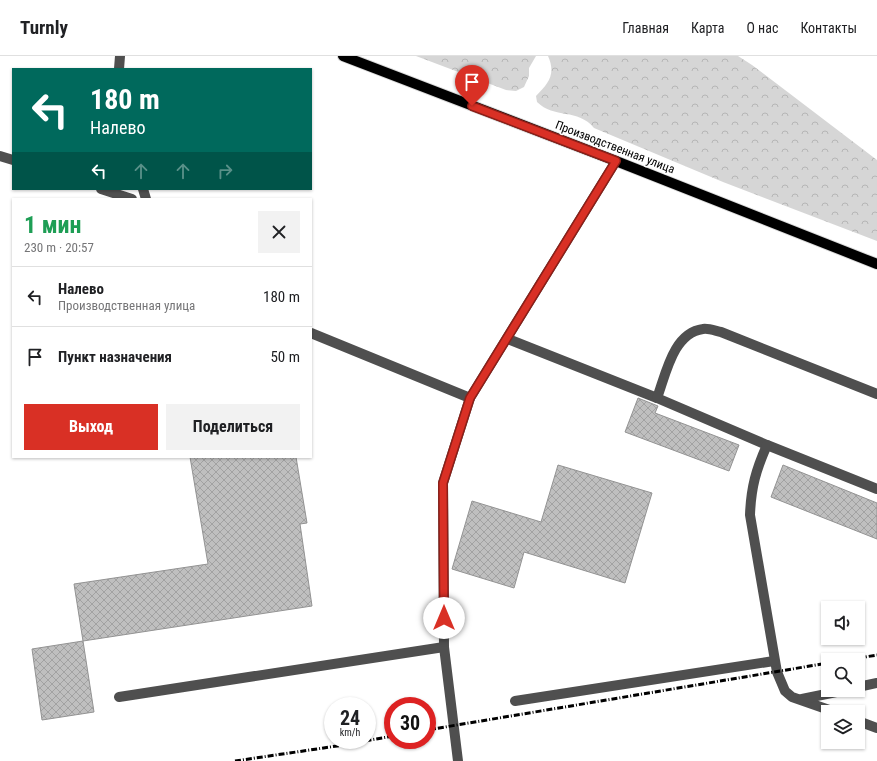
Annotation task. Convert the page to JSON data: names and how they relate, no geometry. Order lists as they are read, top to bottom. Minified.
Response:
{"streets":{"main road":["Производственная улица"]},"page":{"header":"Turnly","nav":["Главная","Карта","О нас","Контакты"],"turn":["180 m","Налево"],"heading":["1 мин","230 m · 20:57"],"list":[{"name":"Налево","note":"Производственная улица","value":"180 m"},{"name":"Пункт назначения","value":"50 m"}],"buttons":["Выход","Поделиться"],"speed":"24 km/h","limit":"30"}}
